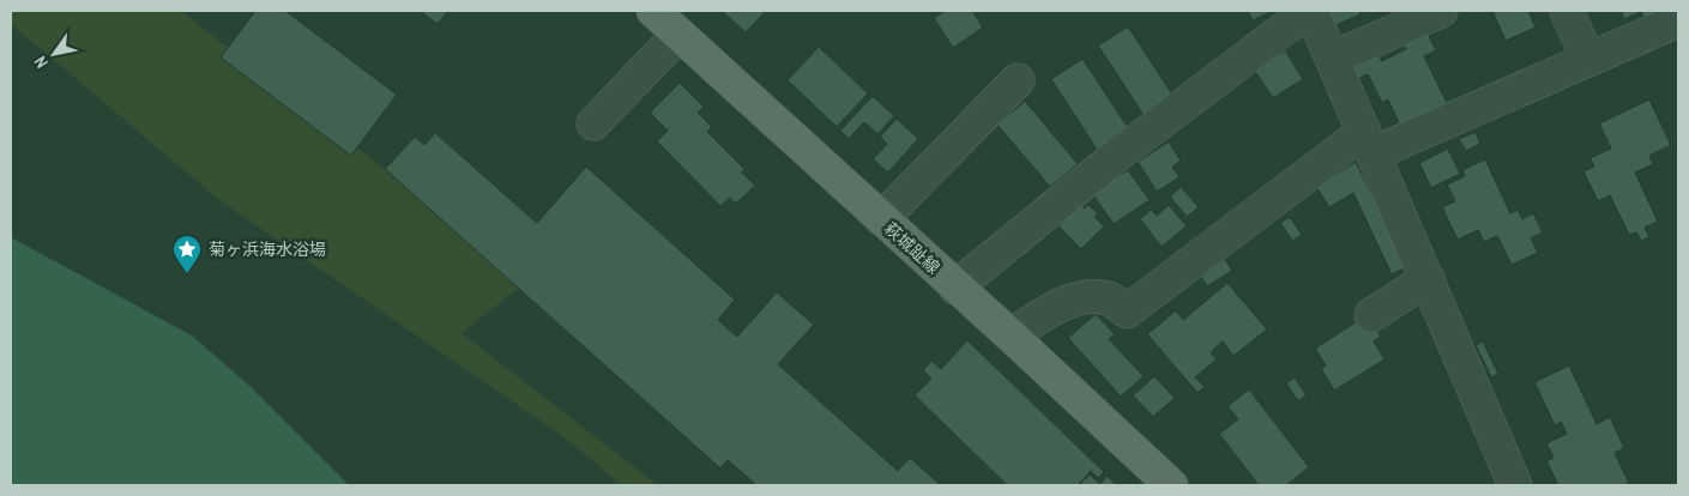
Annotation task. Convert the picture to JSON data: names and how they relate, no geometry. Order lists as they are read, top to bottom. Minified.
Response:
{"streets":{"main road":["萩城趾線"]},"places":{"place":["菊ヶ浜海水浴場"]},"north":"bottom left"}
